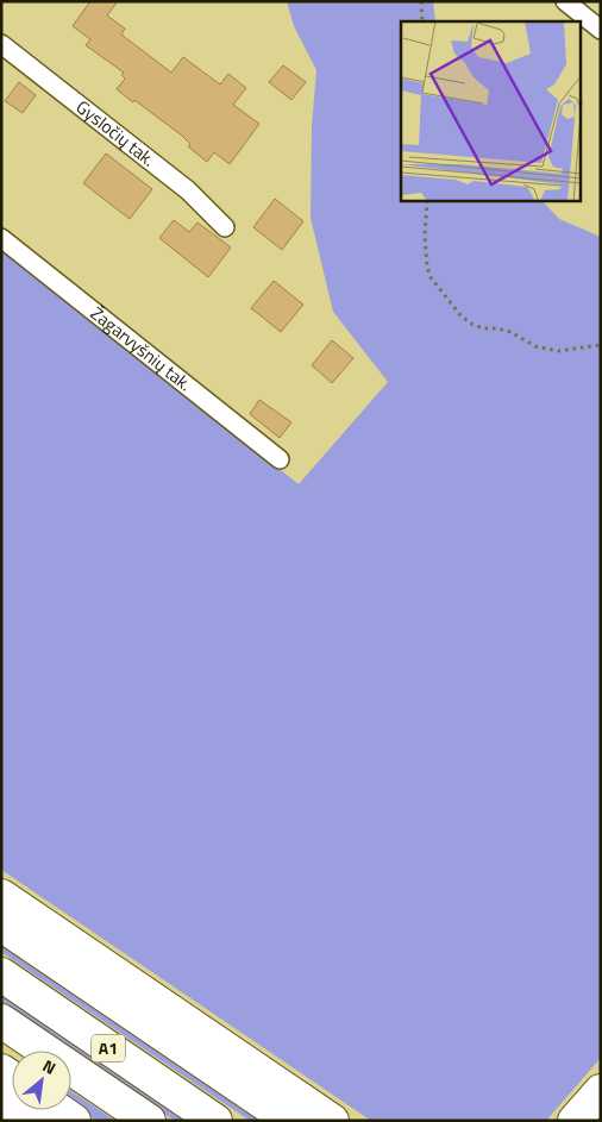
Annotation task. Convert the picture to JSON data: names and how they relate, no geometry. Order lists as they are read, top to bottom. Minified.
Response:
{"streets":{"highway":["A1"],"street":["Gysločių tak.","Žagarvyšnių tak."]},"north":"top right"}
